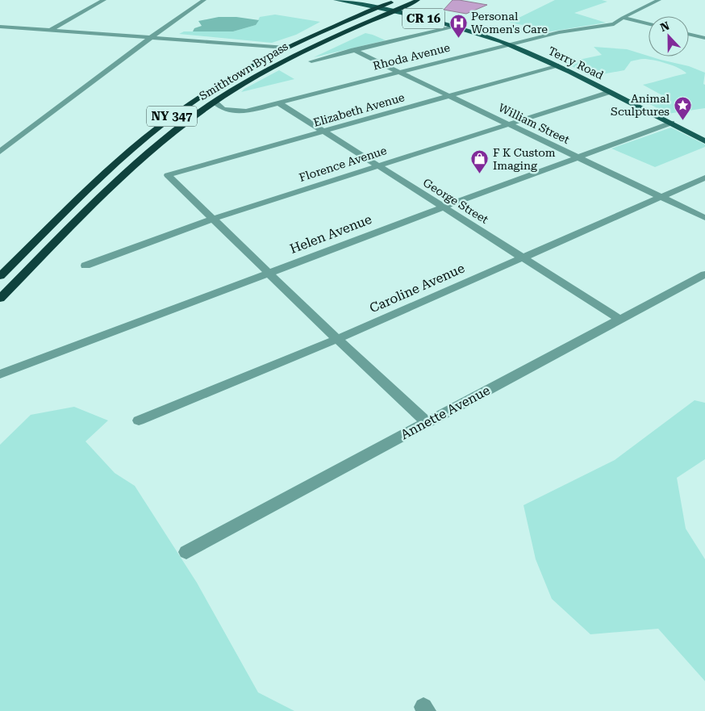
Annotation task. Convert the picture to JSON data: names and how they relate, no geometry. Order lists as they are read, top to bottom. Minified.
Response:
{"streets":{"highway":["Smithtown Bypass","NY 347"],"main road":["CR 16","Terry Road"],"street":["Rhoda Avenue","Elizabeth Avenue","William Street","Florence Avenue","George Street","Helen Avenue","Caroline Avenue","Annette Avenue"]},"crossings":[["Rhoda Avenue","Terry Road"],["Rhoda Avenue","Smithtown Bypass"],["Rhoda Avenue","William Street"],["Rhoda Avenue","George Street"],["Terry Road","Smithtown Bypass"],["Terry Road","Elizabeth Avenue"],["Terry Road","Florence Avenue"],["Terry Road","Helen Avenue"],["Elizabeth Avenue","William Street"],["Elizabeth Avenue","Florence Avenue"],["Elizabeth Avenue","George Street"],["William Street","Florence Avenue"],["William Street","Helen Avenue"],["William Street","Caroline Avenue"],["Florence Avenue","George Street"],["George Street","Helen Avenue"],["George Street","Caroline Avenue"],["George Street","Annette Avenue"]],"places":{"hospital":["Personal Women's Care"],"place":["Animal Sculptures"],"shop":["F K Custom Imaging"]},"north":"top"}
